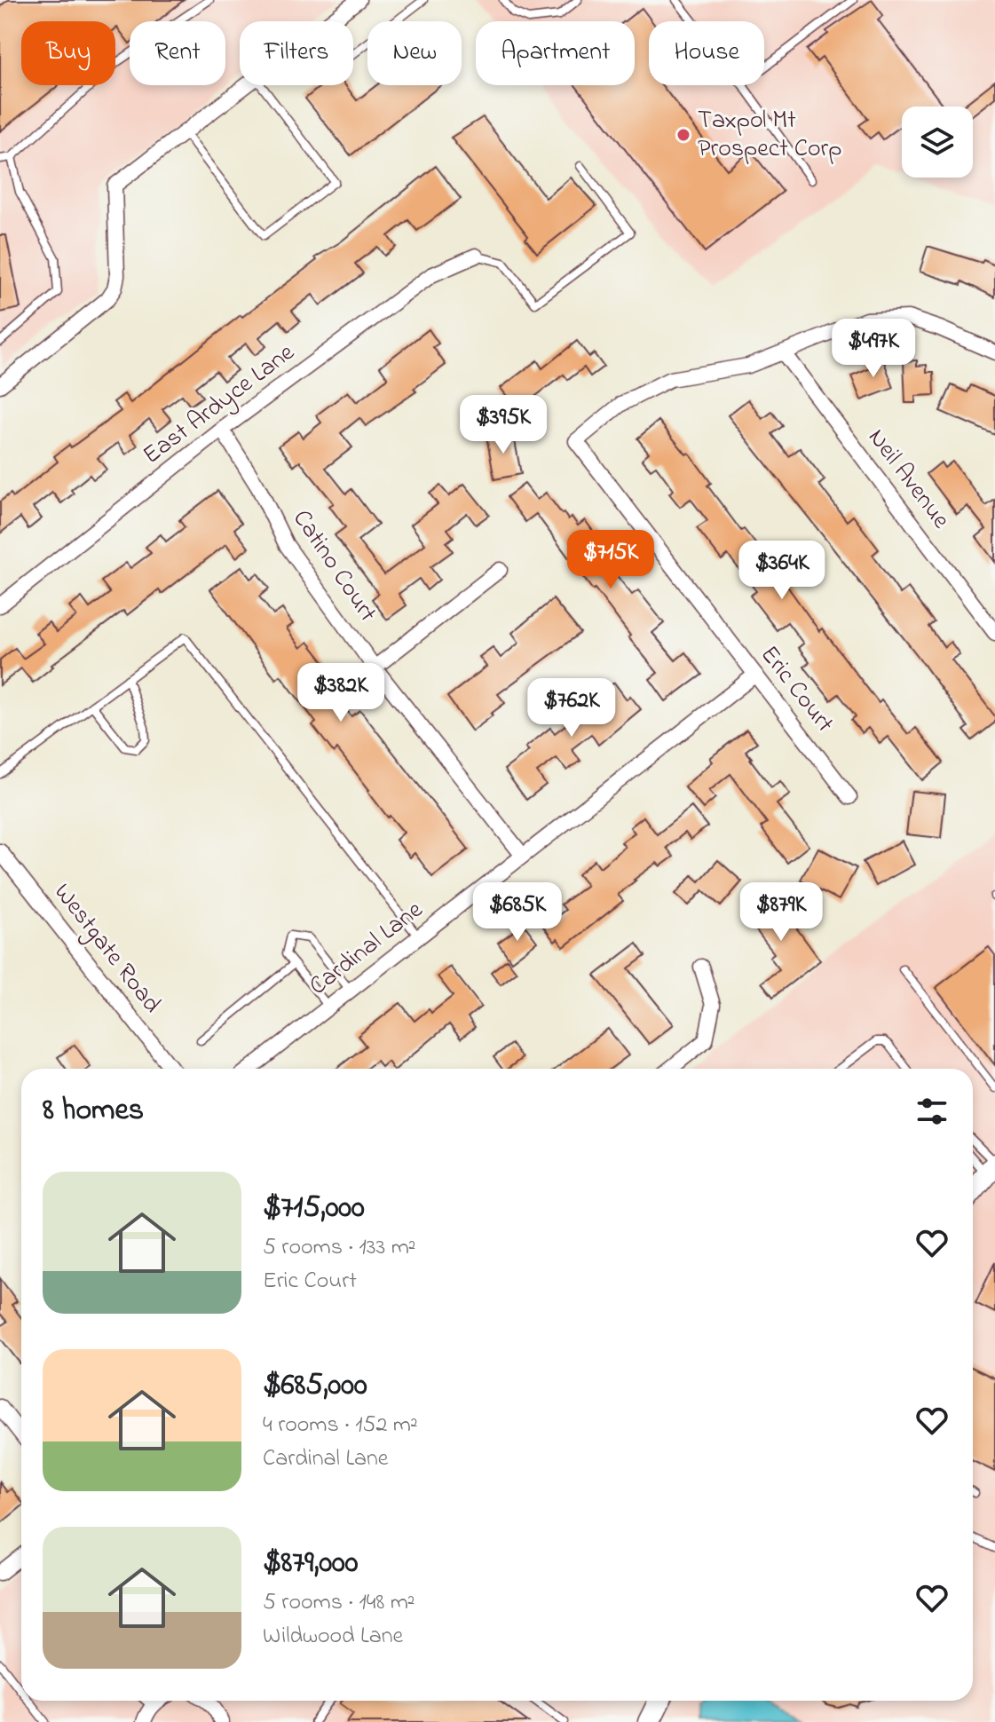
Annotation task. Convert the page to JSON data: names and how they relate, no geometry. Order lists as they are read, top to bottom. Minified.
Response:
{"streets":{"street":["East Ardyce Lane","Neil Avenue","Catino Court","Eric Court","Westgate Road","Cardinal Lane"]},"crossings":[["East Ardyce Lane","Catino Court"],["Neil Avenue","Eric Court"],["Catino Court","Cardinal Lane"],["Eric Court","Cardinal Lane"]],"places":["Taxpol Mt Prospect Corp"],"page":{"chip":["Buy","Rent","Filters","New","Apartment","House"],"price":["$497K","$395K","$715K","$364K","$382K","$762K","$685K","$879K"],"heading":"8 homes","list":[{"name":"$715,000","note":"5 rooms · 133 m² · Eric Court"},{"name":"$685,000","note":"4 rooms · 152 m² · Cardinal Lane"},{"name":"$879,000","note":"5 rooms · 148 m² · Wildwood Lane"}]}}
